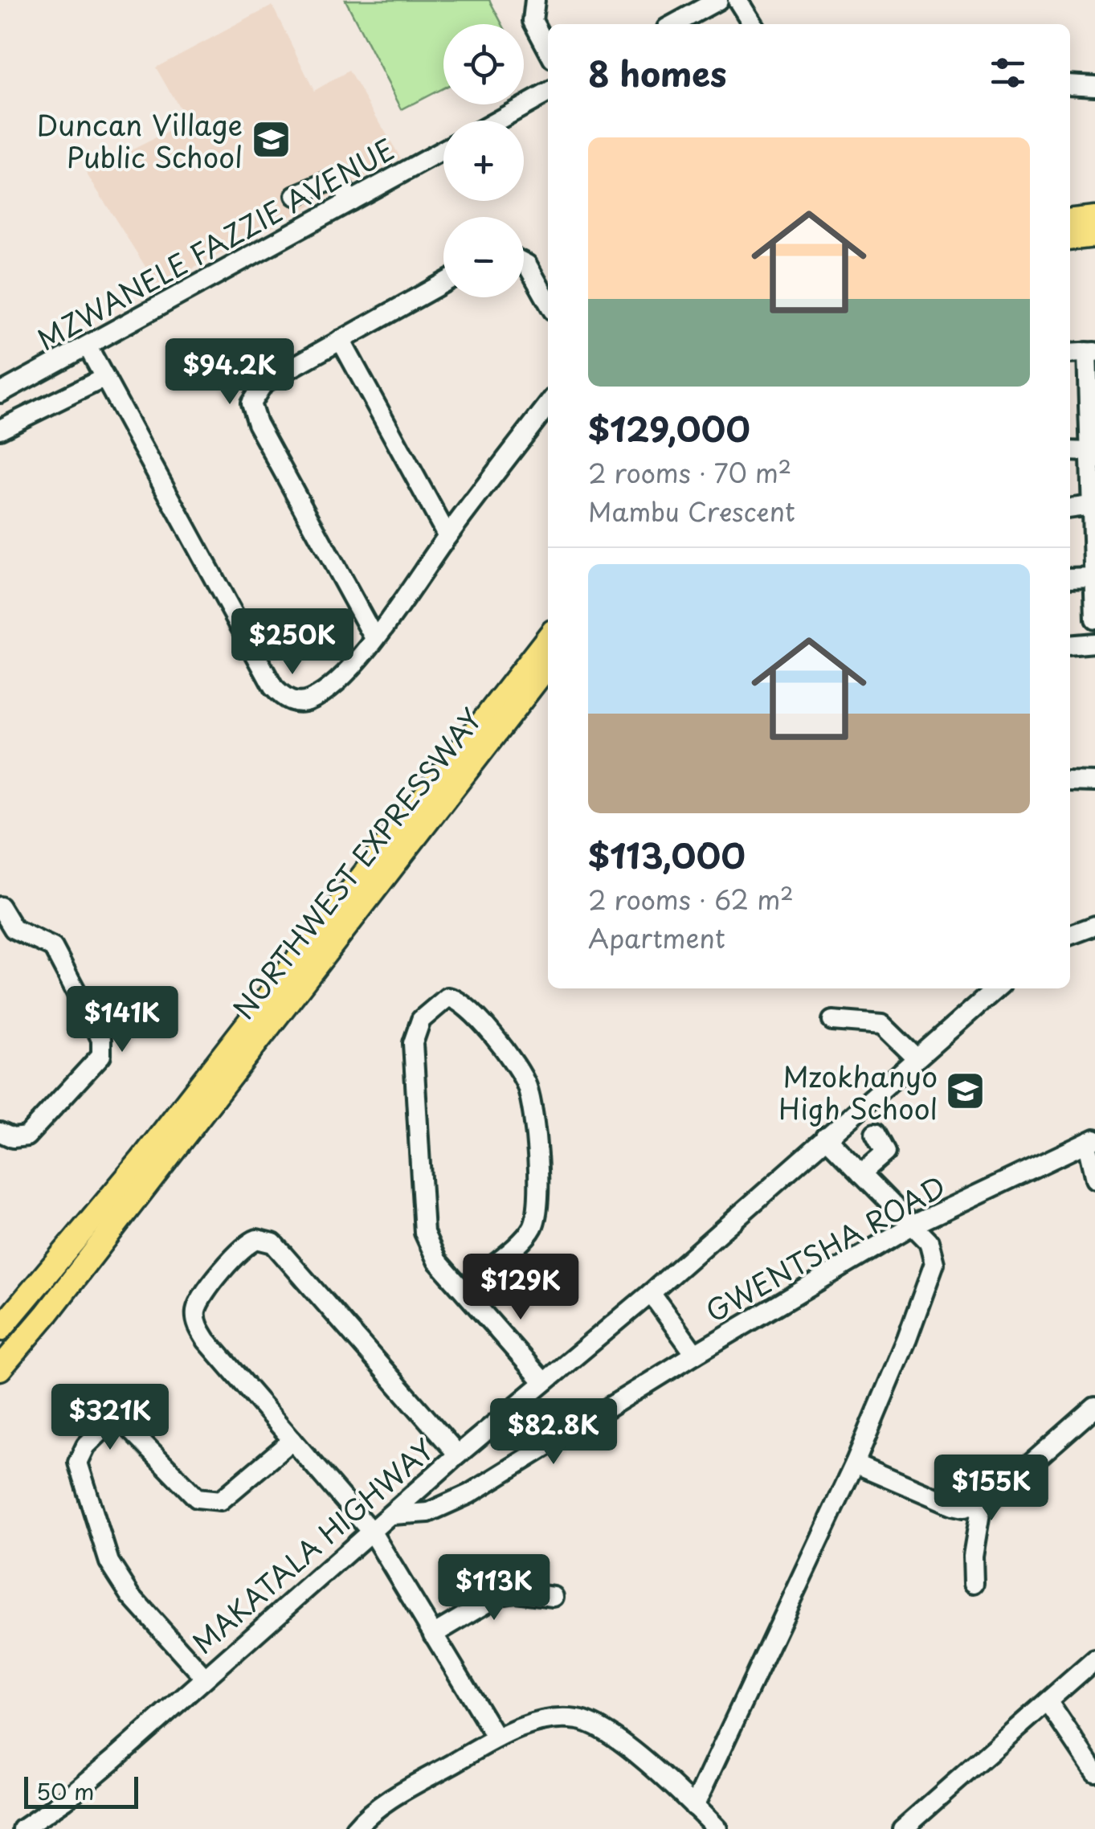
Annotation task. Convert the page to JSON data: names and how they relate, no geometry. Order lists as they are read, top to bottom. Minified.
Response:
{"streets":{"main road":["NORTHWEST EXPRESSWAY"],"street":["MZWANELE FAZZIE AVENUE","GWENTSHA ROAD","MAKATALA HIGHWAY"]},"crossings":[["GWENTSHA ROAD","MAKATALA HIGHWAY"]],"places":{"school or university":["Duncan Village Public School","Mzokhanyo High School"]},"scale_bar":"50 m","page":{"map_buttons":["+","−"],"heading":"8 homes","list":[{"name":"$129,000","note":"2 rooms · 70 m² · Mambu Crescent"},{"name":"$113,000","note":"2 rooms · 62 m² · Apartment"}],"price":["$94.2K","$250K","$141K","$129K","$321K","$82.8K","$155K","$113K"],"scale":"50 m"}}
